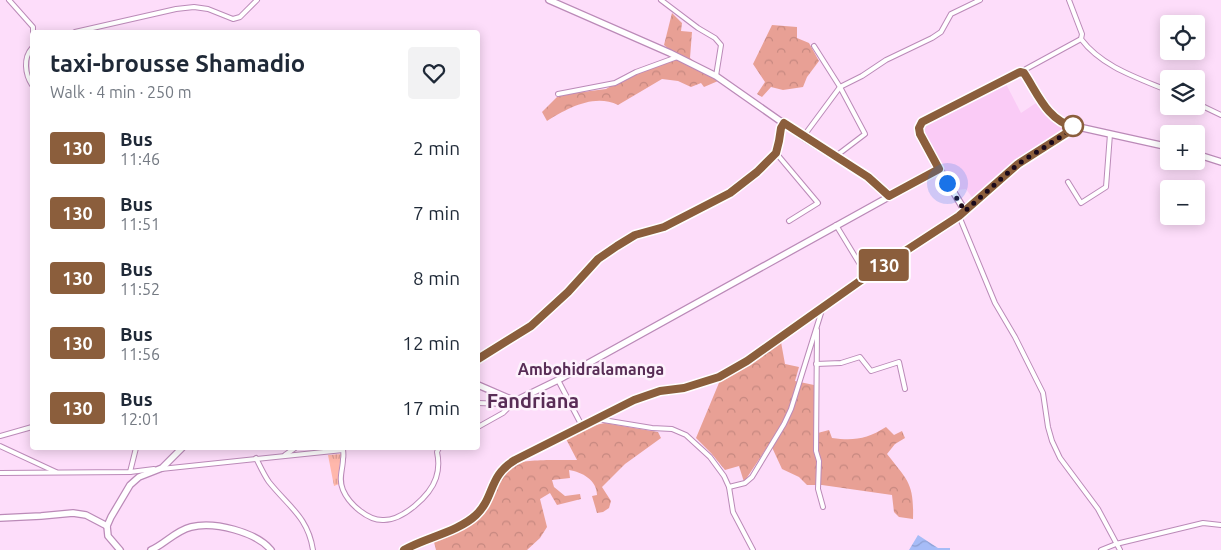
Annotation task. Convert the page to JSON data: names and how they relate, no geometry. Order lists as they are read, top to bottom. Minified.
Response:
{"districts":["Ambohidralamanga","Fandriana"],"lines":["bus line 130"],"page":{"on_map":"130","map_buttons":["+","−"],"heading":["taxi-brousse Shamadio","Walk · 4 min · 250 m"],"list":[{"mark":"130","name":"Bus","note":"11:46","value":"2 min"},{"mark":"130","name":"Bus","note":"11:51","value":"7 min"},{"mark":"130","name":"Bus","note":"11:52","value":"8 min"},{"mark":"130","name":"Bus","note":"11:56","value":"12 min"},{"mark":"130","name":"Bus","note":"12:01","value":"17 min"}]}}
